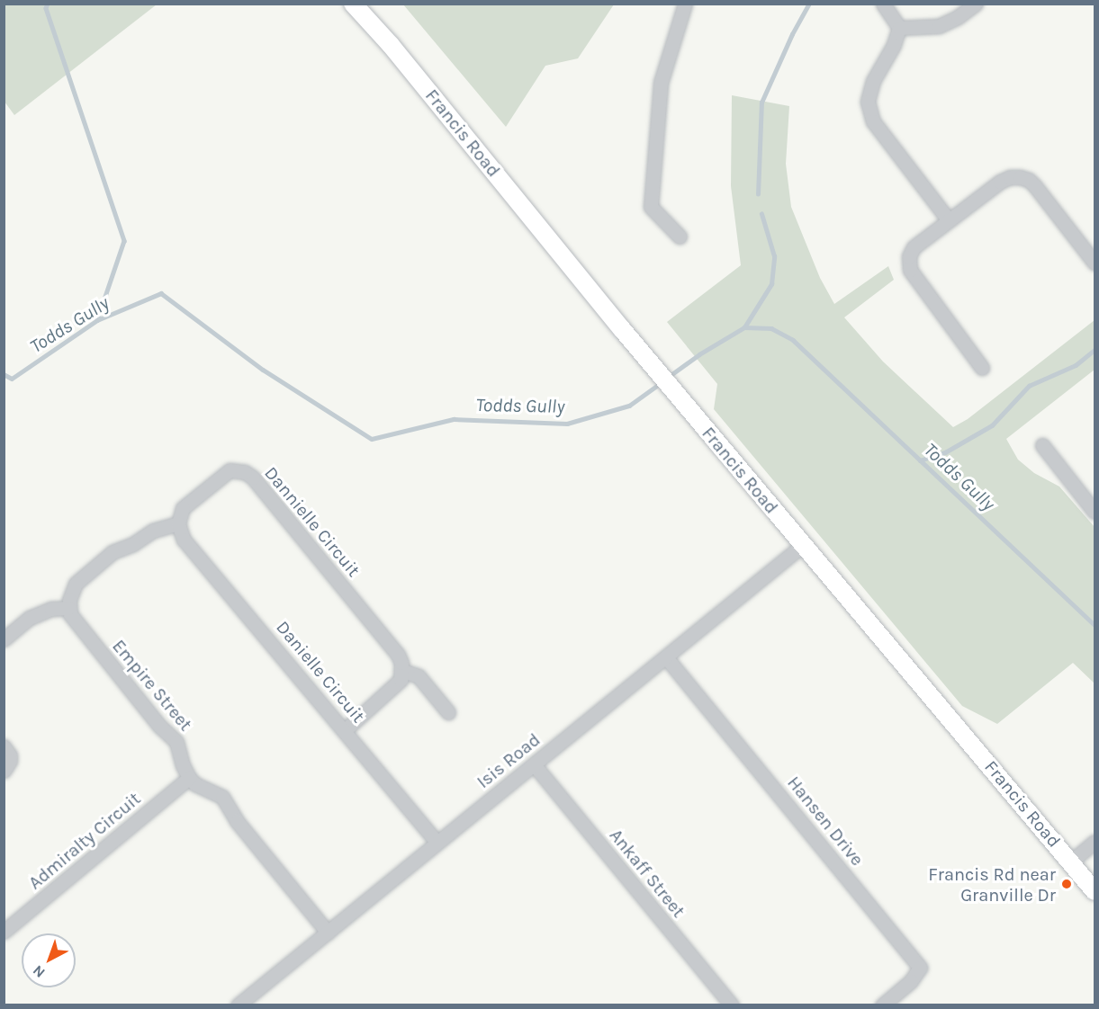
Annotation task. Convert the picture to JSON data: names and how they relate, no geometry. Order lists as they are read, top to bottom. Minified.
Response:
{"streets":{"main road":["Francis Road"],"street":["Dannielle Circuit","Danielle Circuit","Empire Street","Isis Road","Hansen Drive","Admiralty Circuit","Ankaff Street"]},"crossings":[["Francis Road","Isis Road"],["Dannielle Circuit","Danielle Circuit"],["Danielle Circuit","Isis Road"],["Empire Street","Admiralty Circuit"],["Isis Road","Hansen Drive"],["Isis Road","Ankaff Street"]],"water":["Todds Gully"],"places":["Francis Rd near Granville Dr"],"north":"bottom left"}
